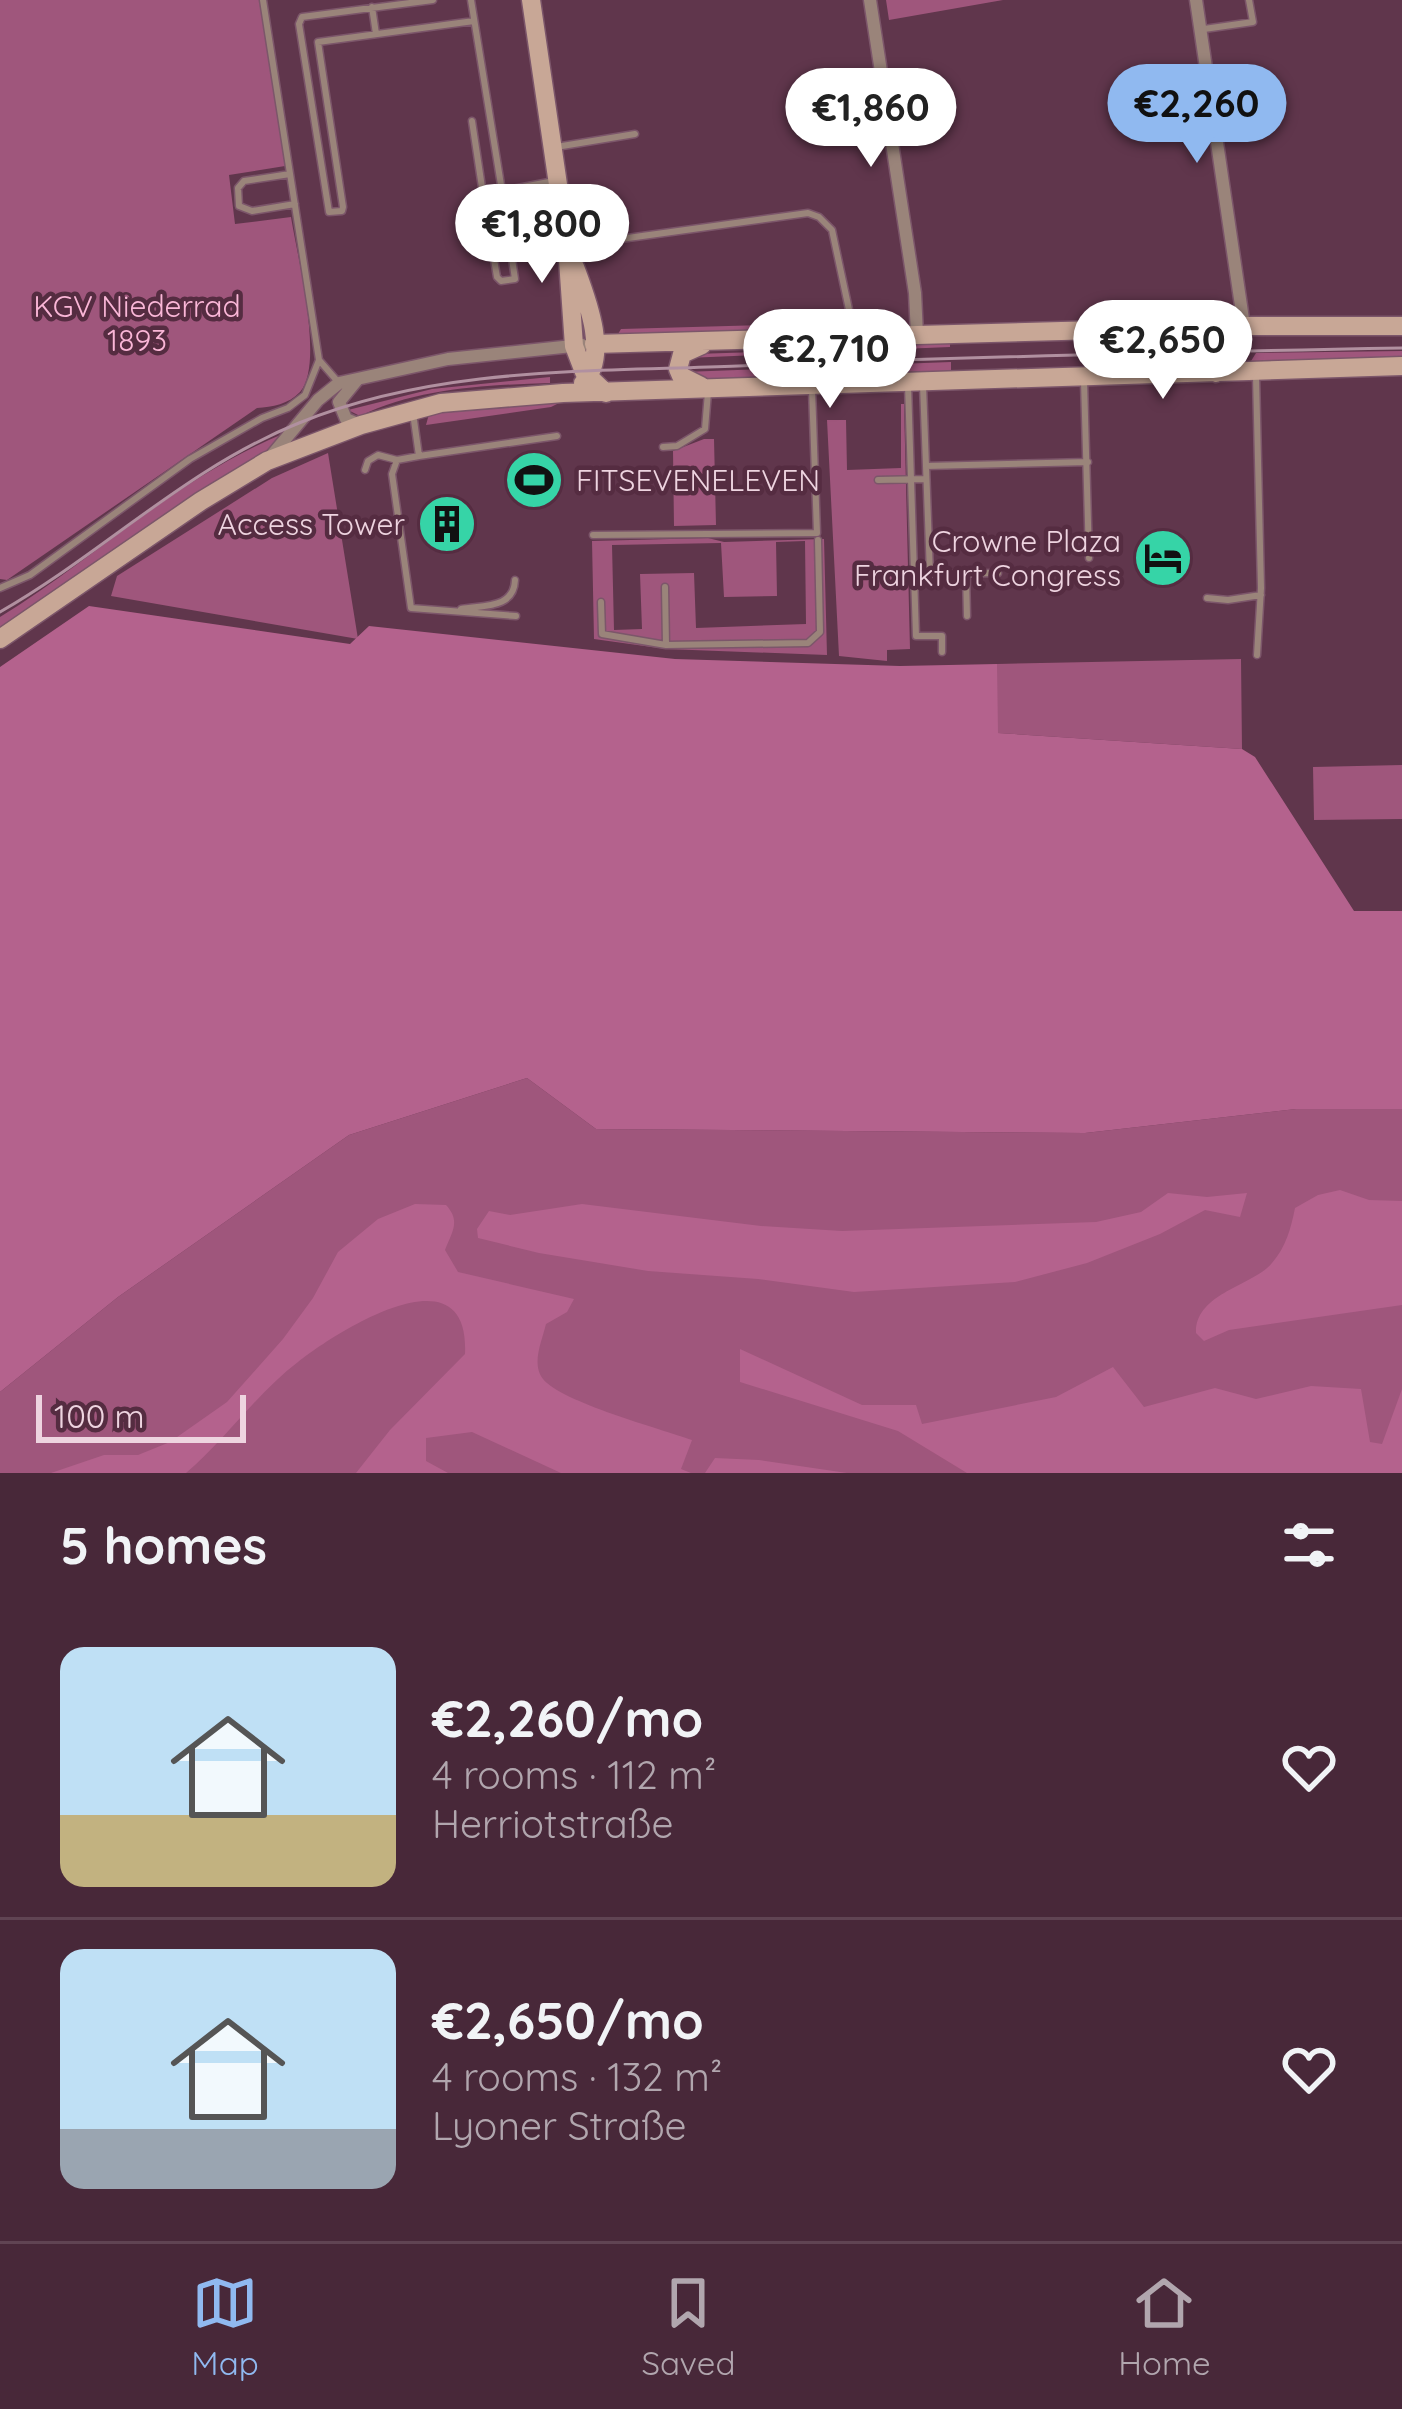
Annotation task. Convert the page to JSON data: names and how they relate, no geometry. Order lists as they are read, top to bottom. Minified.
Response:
{"parks":["KGV Niederrad 1893"],"places":{"sports":["FITSEVENELEVEN"],"building":["Access Tower"],"hotel":["Crowne Plaza Frankfurt Congress"]},"scale_bar":"100 m","page":{"price":["€2,260","€1,860","€1,800","€2,650","€2,710"],"scale":"100 m","heading":"5 homes","list":[{"name":"€2,260/mo","note":"4 rooms · 112 m² · Herriotstraße"},{"name":"€2,650/mo","note":"4 rooms · 132 m² · Lyoner Straße"}],"tabs":["Map","Saved","Home"]}}
